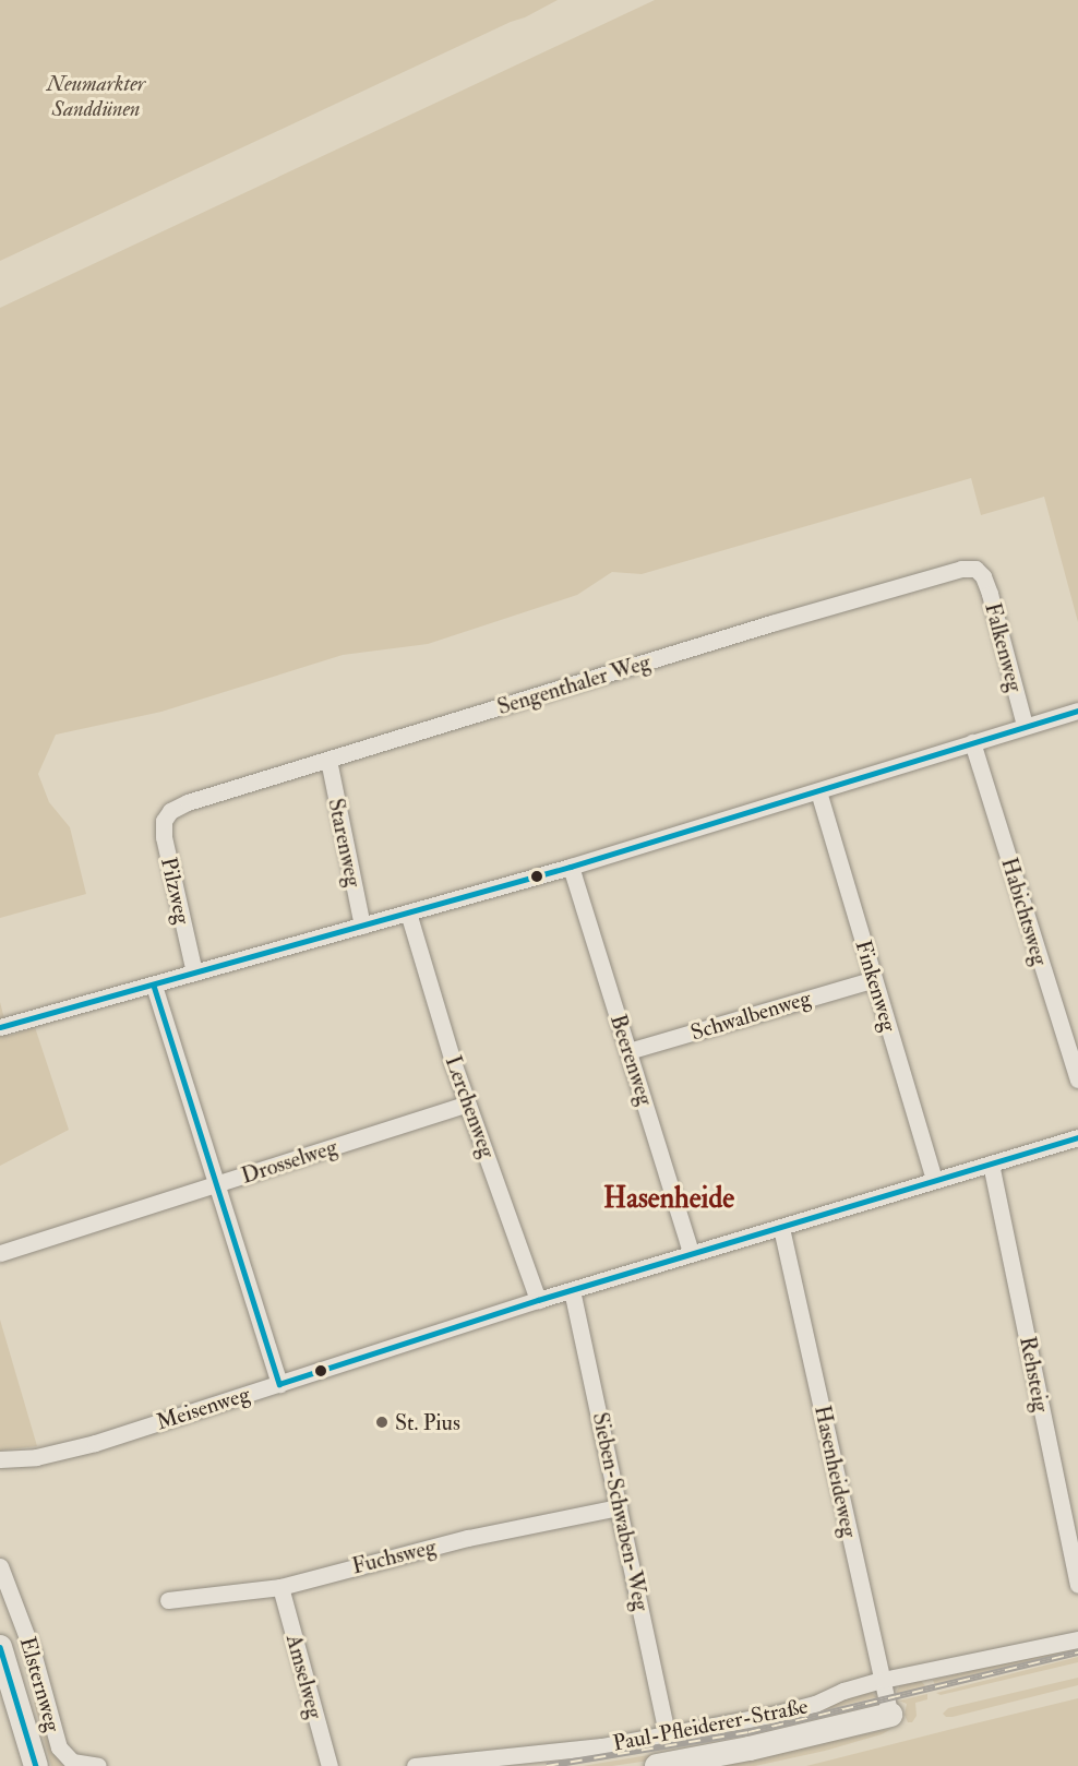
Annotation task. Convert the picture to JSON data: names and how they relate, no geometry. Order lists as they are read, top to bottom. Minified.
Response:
{"streets":{"street":["Falkenweg","Sengenthaler Weg","Starenweg","Pilzweg","Habichtsweg","Finkenweg","Schwalbenweg","Beerenweg","Lerchenweg","Drosselweg","Rehsteig","Meisenweg","Hasenheideweg","Sieben-Schwaben-Weg","Fuchsweg","Amselweg","Elsternweg","Paul-Pfleiderer-Straße"]},"crossings":[["Falkenweg","Sengenthaler Weg"],["Sengenthaler Weg","Starenweg"],["Sengenthaler Weg","Pilzweg"],["Finkenweg","Schwalbenweg"],["Finkenweg","Meisenweg"],["Schwalbenweg","Beerenweg"],["Beerenweg","Meisenweg"],["Lerchenweg","Drosselweg"],["Lerchenweg","Meisenweg"],["Rehsteig","Meisenweg"],["Meisenweg","Hasenheideweg"],["Meisenweg","Sieben-Schwaben-Weg"],["Hasenheideweg","Paul-Pfleiderer-Straße"],["Sieben-Schwaben-Weg","Fuchsweg"],["Sieben-Schwaben-Weg","Paul-Pfleiderer-Straße"],["Fuchsweg","Amselweg"]],"districts":["Hasenheide"],"parks":["Neumarkter Sanddünen"],"places":["St. Pius"]}
